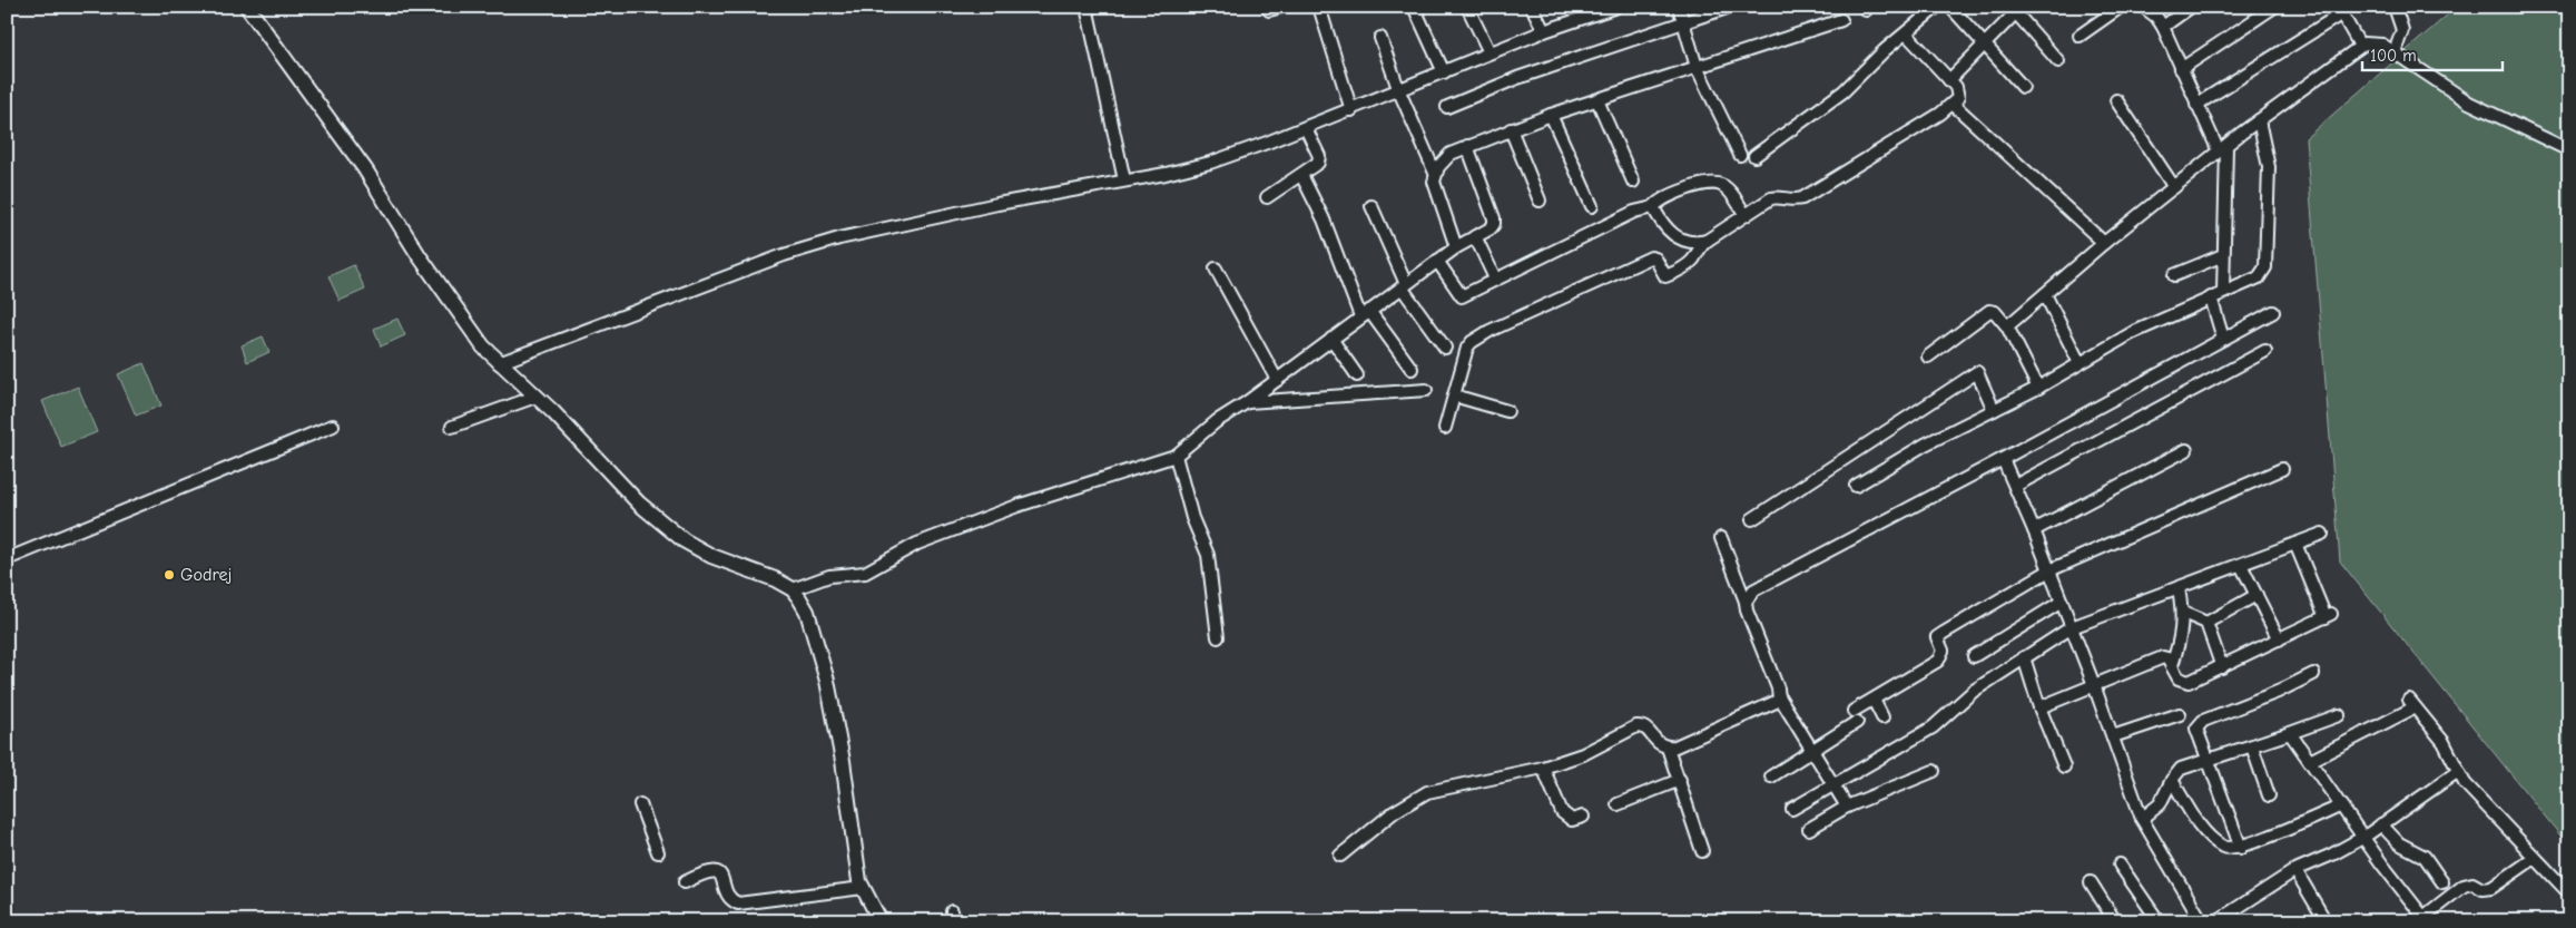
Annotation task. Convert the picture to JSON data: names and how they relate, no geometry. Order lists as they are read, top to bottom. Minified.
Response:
{"places":["Godrej"],"scale_bar":"100 m"}
